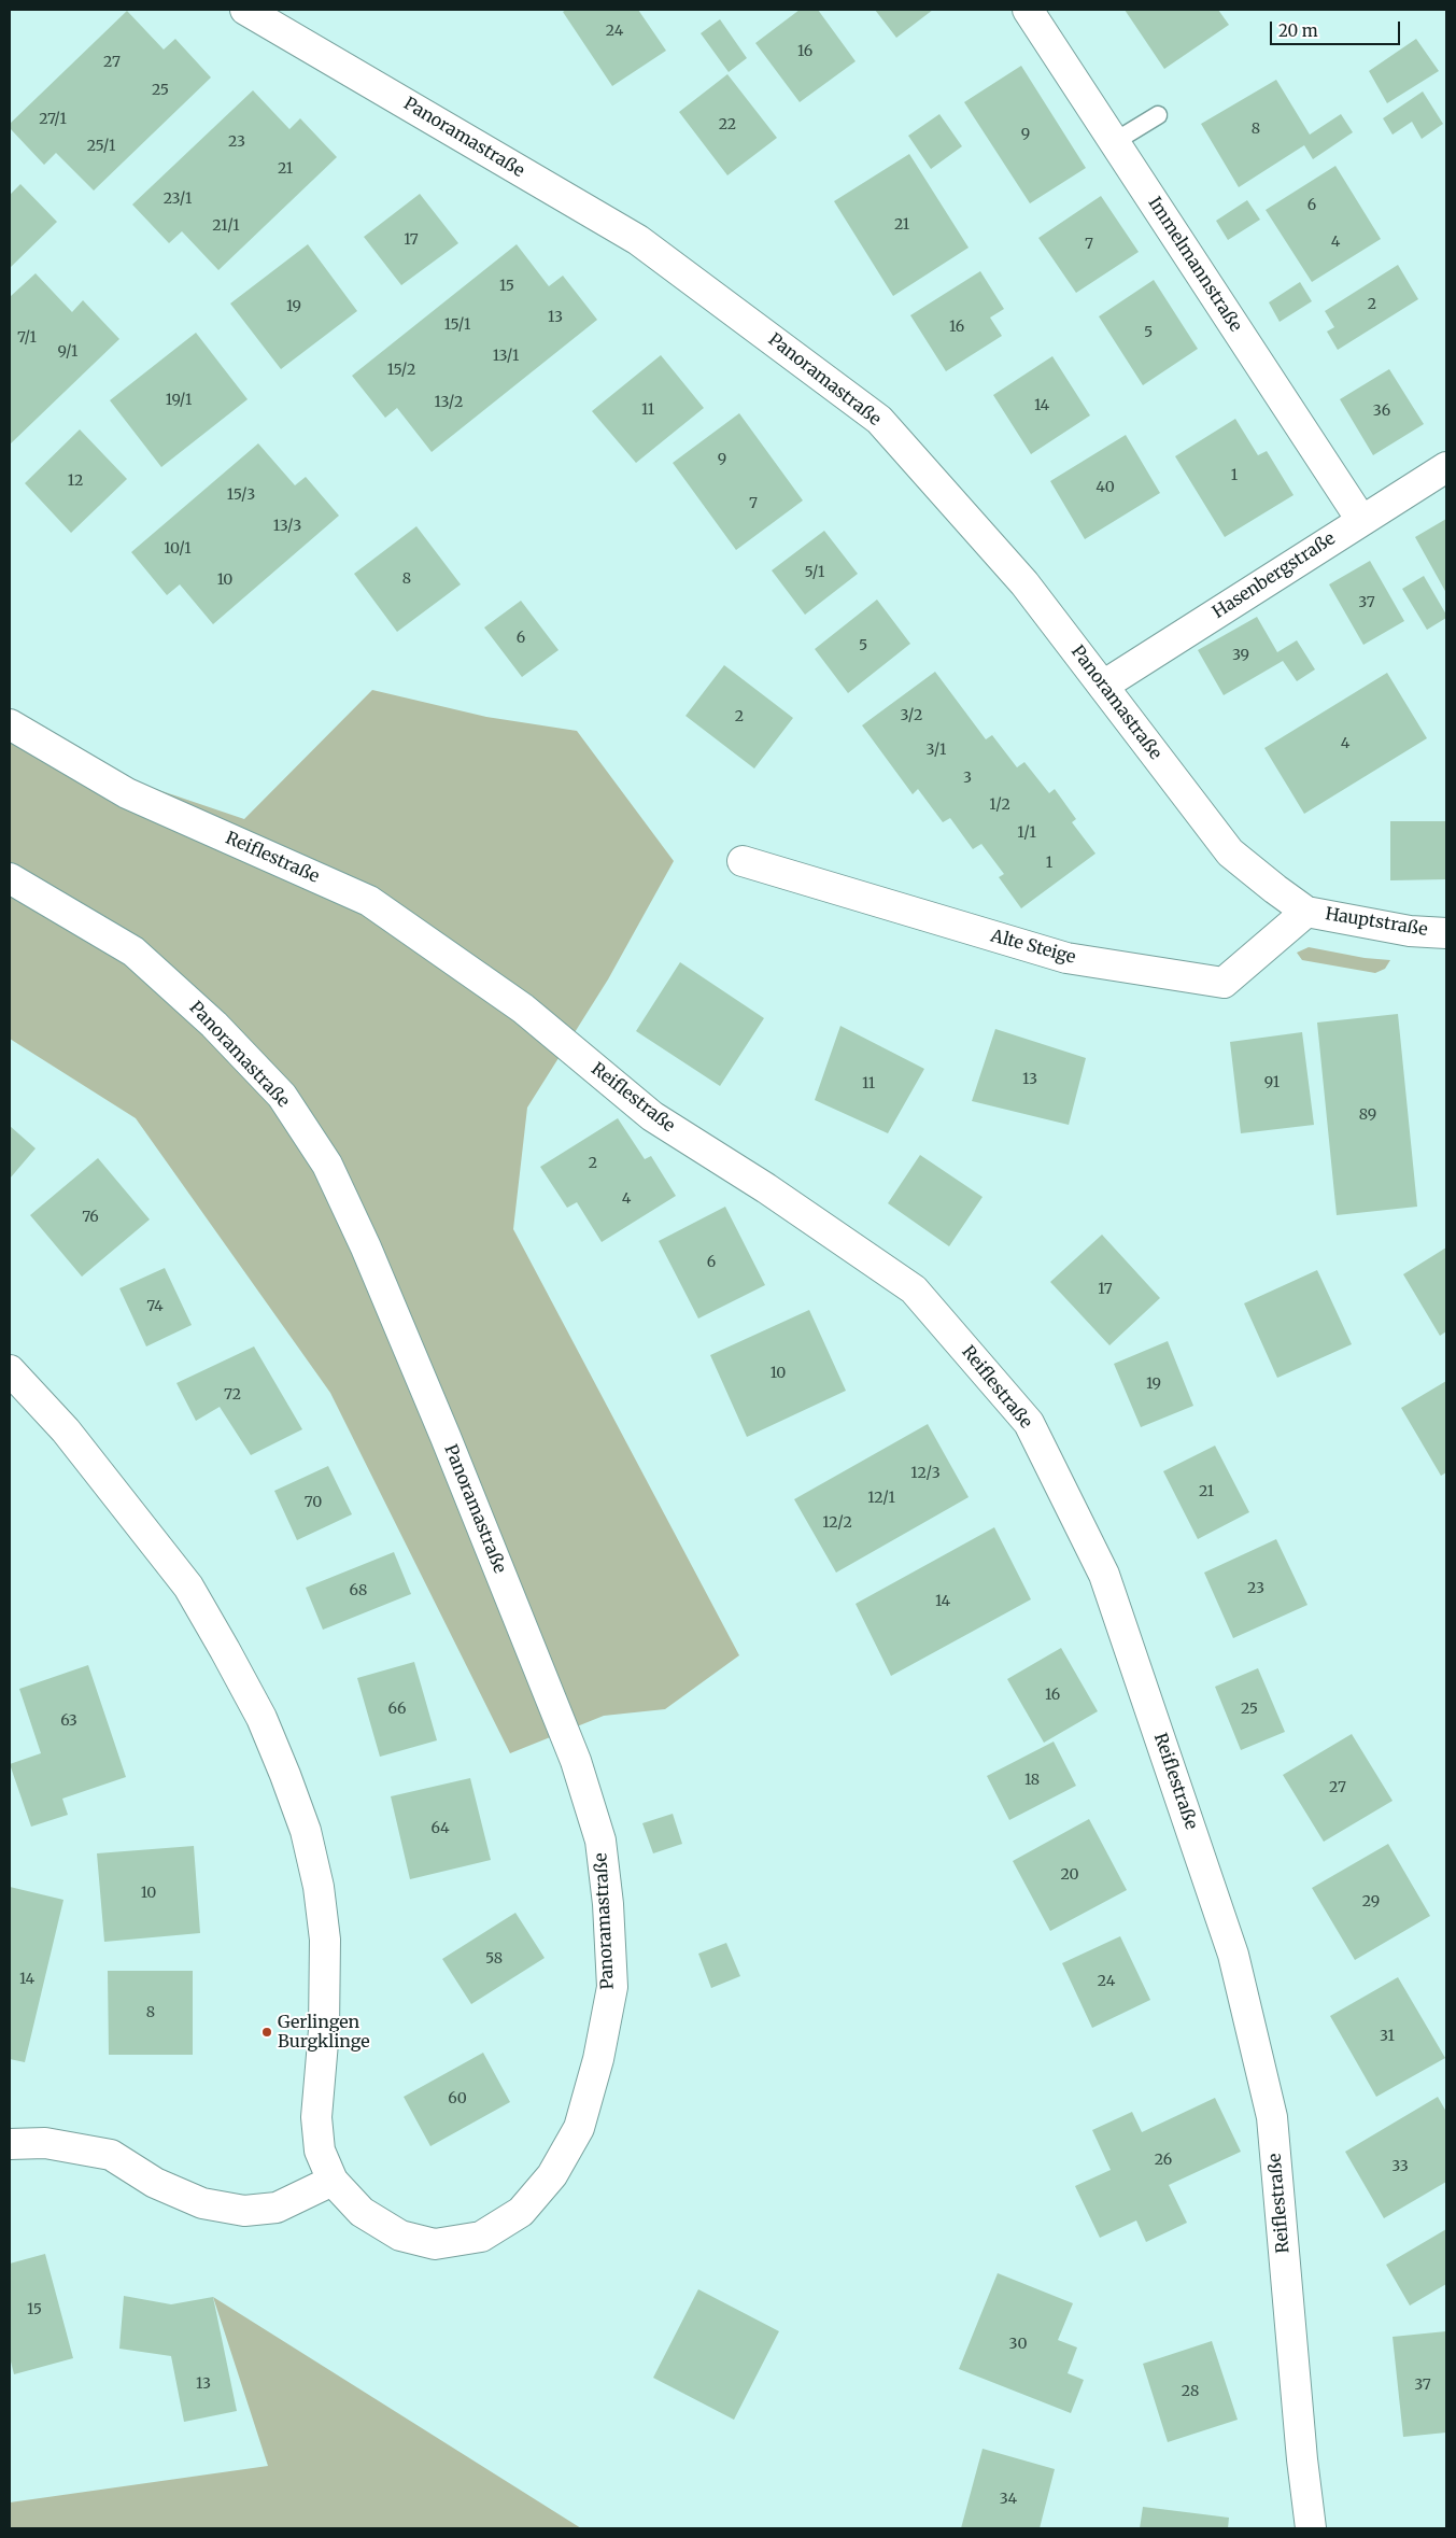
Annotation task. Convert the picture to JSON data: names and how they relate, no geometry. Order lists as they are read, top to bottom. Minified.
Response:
{"streets":{"street":["Panoramastraße","Immelmannstraße","Hasenbergstraße","Reiflestraße","Hauptstraße","Alte Steige"]},"crossings":[["Panoramastraße","Hasenbergstraße"],["Panoramastraße","Hauptstraße"],["Panoramastraße","Alte Steige"],["Immelmannstraße","Hasenbergstraße"],["Hauptstraße","Alte Steige"]],"places":["Gerlingen Burgklinge"],"house_numbers":["24","16","27","25","27/1","22","8","9","23","25/1","21","23/1","6","21","21/1","17","4","7","15","2","19","13","15/1","16","5","7/1","9/1","13/1","15/2","19/1","13/2","14","11","36","9","1","12","40","15/3","7","13/3","10/1","5/1","8","10","37","6","5","39","3/2","2","4","3/1","3","1/2","1/1","1","13","91","11","89","2","4","76","6","17","74","10","19","72","12/3","21","12/1","70","12/2","23","68","14","16","66","25","63","18","27","64","20","10","29","58","14","24","8","31","60","26","33","15","30","13","37","28","34"],"scale_bar":"20 m"}
